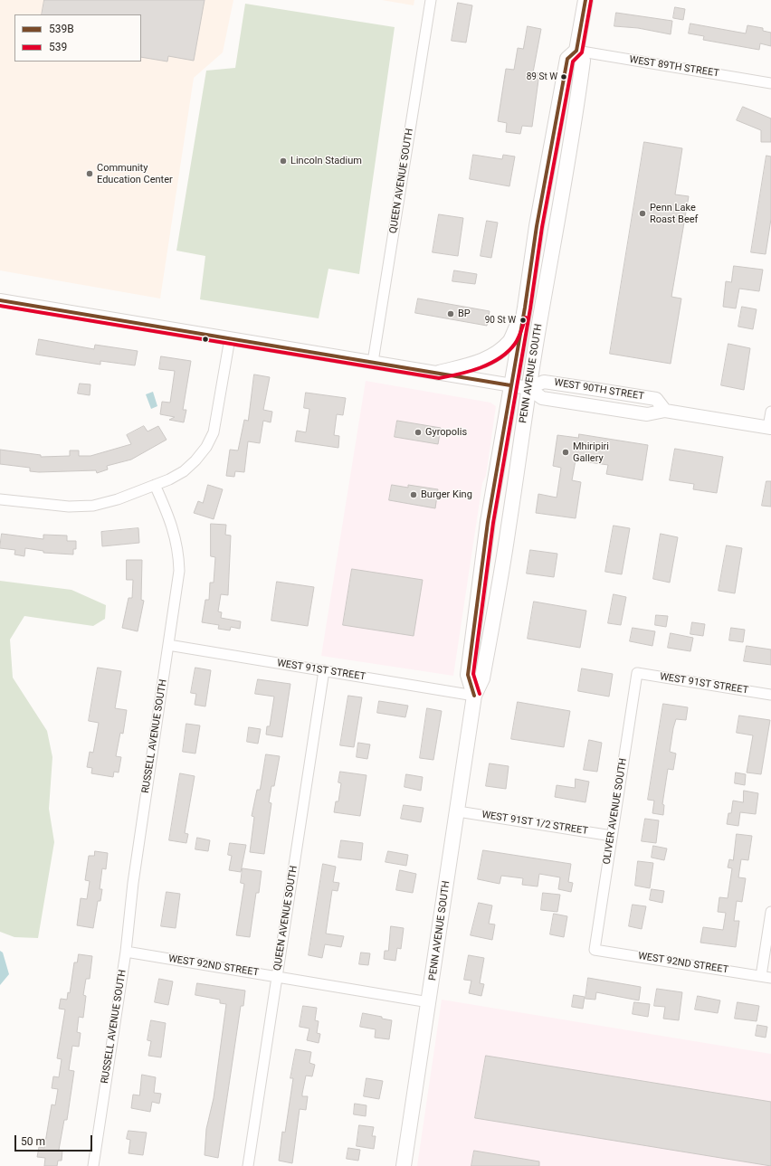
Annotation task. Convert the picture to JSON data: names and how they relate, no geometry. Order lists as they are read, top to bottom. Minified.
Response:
{"streets":{"main road":["PENN AVENUE SOUTH"],"street":["WEST 89TH STREET","QUEEN AVENUE SOUTH","WEST 90TH STREET","WEST 91ST STREET","RUSSELL AVENUE SOUTH","OLIVER AVENUE SOUTH","WEST 91ST 1/2 STREET","WEST 92ND STREET"]},"crossings":[["WEST 89TH STREET","PENN AVENUE SOUTH"],["QUEEN AVENUE SOUTH","WEST 90TH STREET"],["QUEEN AVENUE SOUTH","WEST 91ST STREET"],["QUEEN AVENUE SOUTH","WEST 92ND STREET"],["PENN AVENUE SOUTH","WEST 90TH STREET"],["PENN AVENUE SOUTH","WEST 91ST STREET"],["PENN AVENUE SOUTH","WEST 91ST 1/2 STREET"],["PENN AVENUE SOUTH","WEST 92ND STREET"],["WEST 91ST STREET","RUSSELL AVENUE SOUTH"],["WEST 91ST STREET","OLIVER AVENUE SOUTH"],["RUSSELL AVENUE SOUTH","WEST 92ND STREET"],["OLIVER AVENUE SOUTH","WEST 91ST 1/2 STREET"],["OLIVER AVENUE SOUTH","WEST 92ND STREET"]],"places":["89 St W","Lincoln Stadium","Community Education Center","Penn Lake Roast Beef","BP","90 St W","Gyropolis","Mhiripiri Gallery","Burger King"],"lines":["transit line 539B","transit line 539"],"legend":["539B","539"],"scale_bar":"50 m"}
